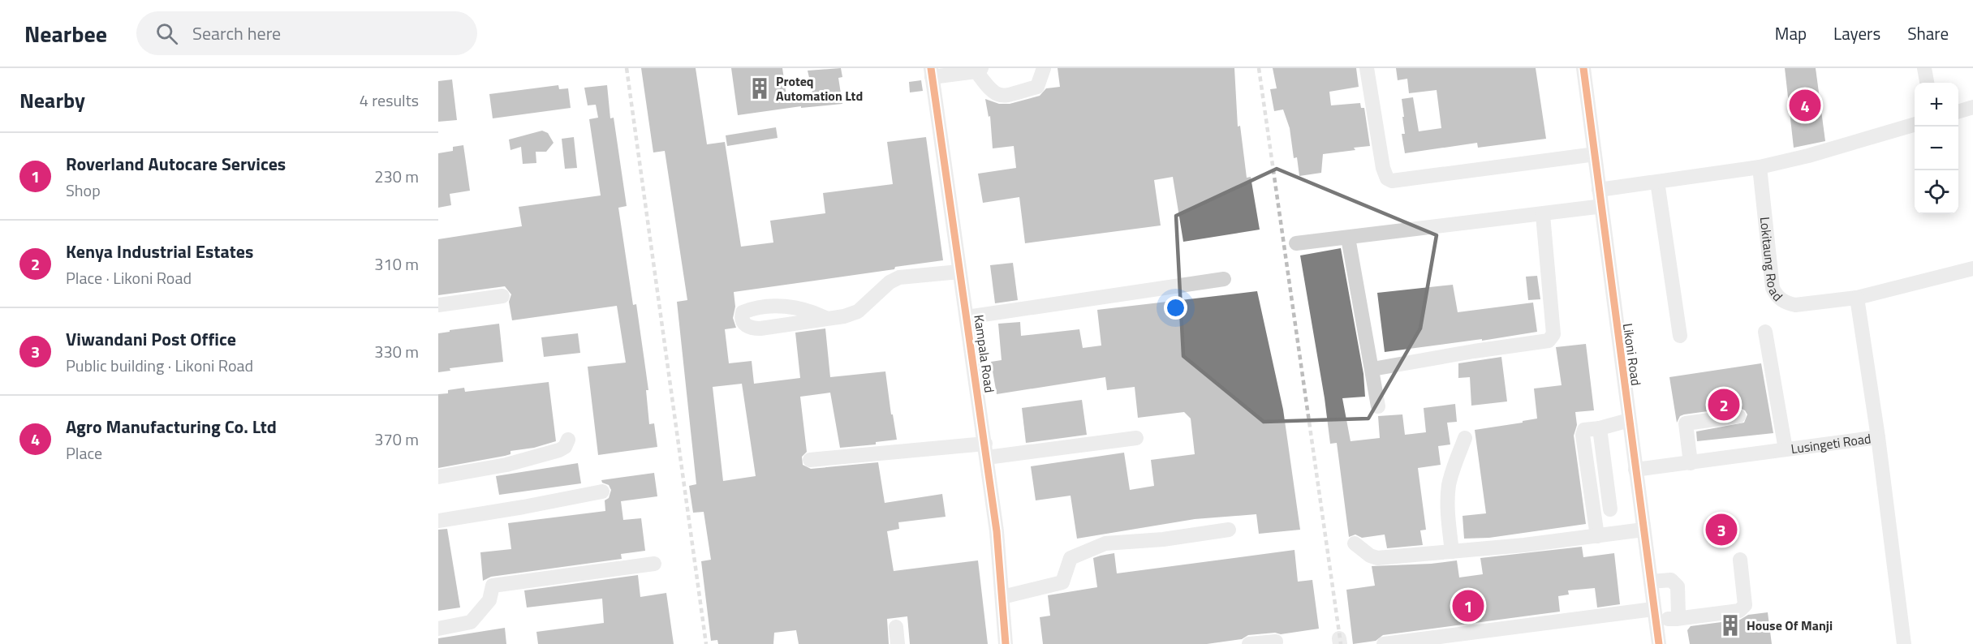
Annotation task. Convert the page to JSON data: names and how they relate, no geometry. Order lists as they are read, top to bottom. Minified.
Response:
{"streets":{"street":["Lokitaung Road","Kampala Road","Likoni Road","Lusingeti Road"]},"crossings":[["Likoni Road","Lusingeti Road"]],"places":{"building":["Proteq Automation Ltd","House Of Manji"]},"page":{"header":"Nearbee","search":"Search here","nav":["Map","Layers","Share"],"heading":["Nearby","4 results"],"map_buttons":["+","−"],"pins":["4","2","3","1"],"list":[{"mark":"1","name":"Roverland Autocare Services","note":"Shop","value":"230 m"},{"mark":"2","name":"Kenya Industrial Estates","note":"Place · Likoni Road","value":"310 m"},{"mark":"3","name":"Viwandani Post Office","note":"Public building · Likoni Road","value":"330 m"},{"mark":"4","name":"Agro Manufacturing Co. Ltd","note":"Place","value":"370 m"}]}}
